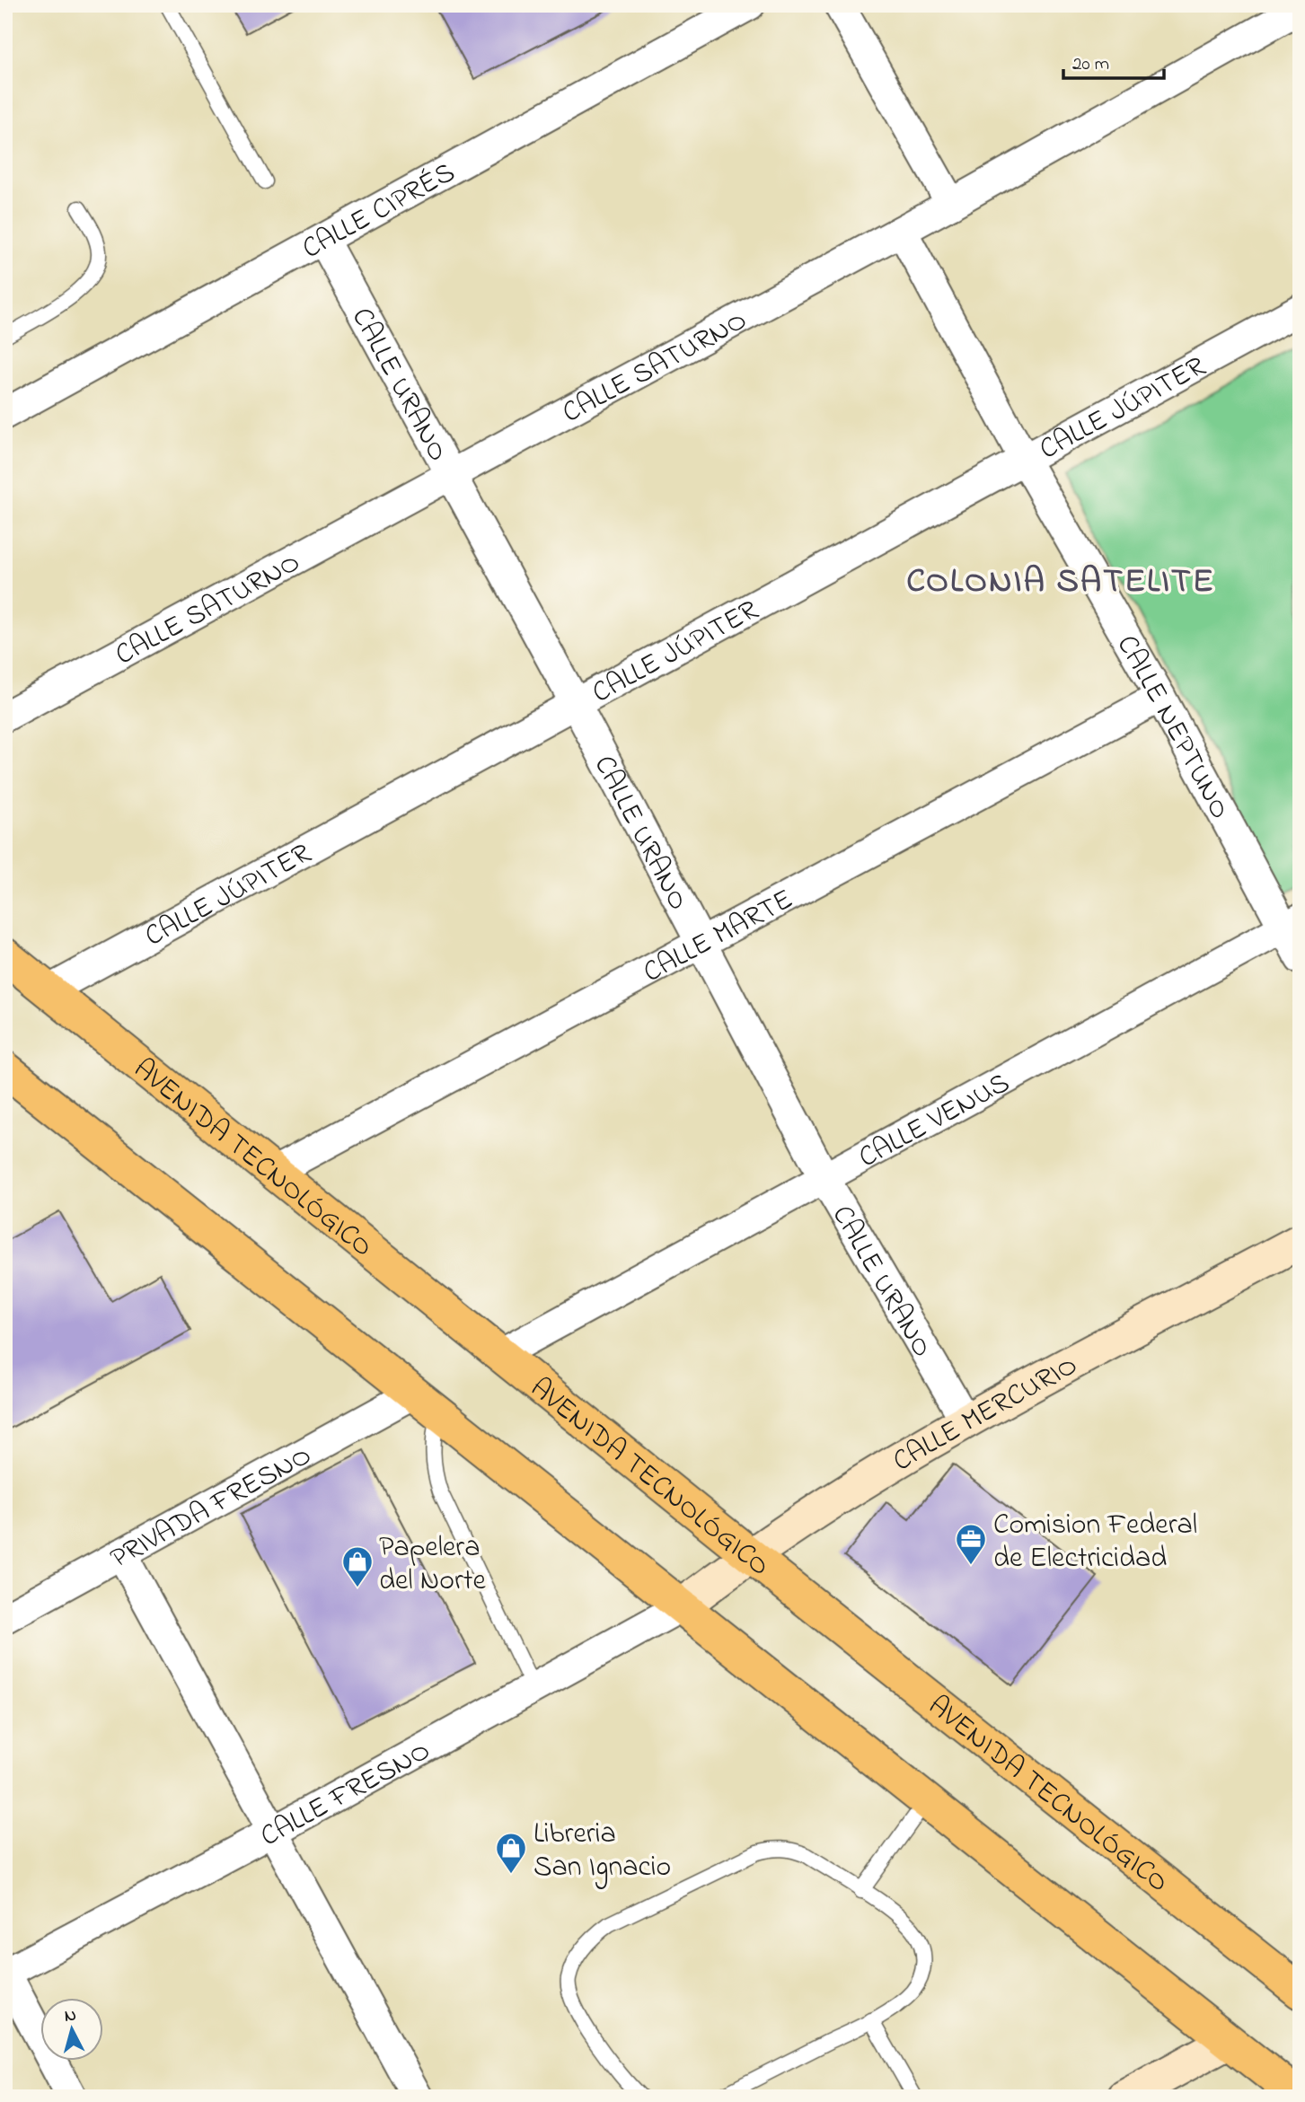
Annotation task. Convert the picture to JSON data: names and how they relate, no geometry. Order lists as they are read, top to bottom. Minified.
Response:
{"streets":{"main road":["AVENIDA TECNOLÓGICO","CALLE MERCURIO"],"street":["CALLE CIPRÉS","CALLE SATURNO","CALLE URANO","CALLE JÚPITER","CALLE NEPTUNO","CALLE MARTE","CALLE VENUS","PRIVADA FRESNO","CALLE FRESNO"]},"crossings":[["CALLE CIPRÉS","CALLE URANO"],["CALLE SATURNO","CALLE URANO"],["CALLE SATURNO","CALLE NEPTUNO"],["CALLE URANO","CALLE JÚPITER"],["CALLE URANO","CALLE MARTE"],["CALLE URANO","CALLE VENUS"],["CALLE URANO","CALLE MERCURIO"],["CALLE JÚPITER","CALLE NEPTUNO"],["CALLE JÚPITER","AVENIDA TECNOLÓGICO"],["CALLE NEPTUNO","CALLE MARTE"],["CALLE NEPTUNO","CALLE VENUS"],["CALLE MARTE","AVENIDA TECNOLÓGICO"],["CALLE VENUS","AVENIDA TECNOLÓGICO"],["AVENIDA TECNOLÓGICO","CALLE MERCURIO"],["CALLE MERCURIO","CALLE FRESNO"]],"districts":["COLONIA SATELITE"],"places":{"office":["Comision Federal de Electricidad"],"shop":["Papelera del Norte","Libreria San Ignacio"]},"scale_bar":"20 m","north":"top"}
